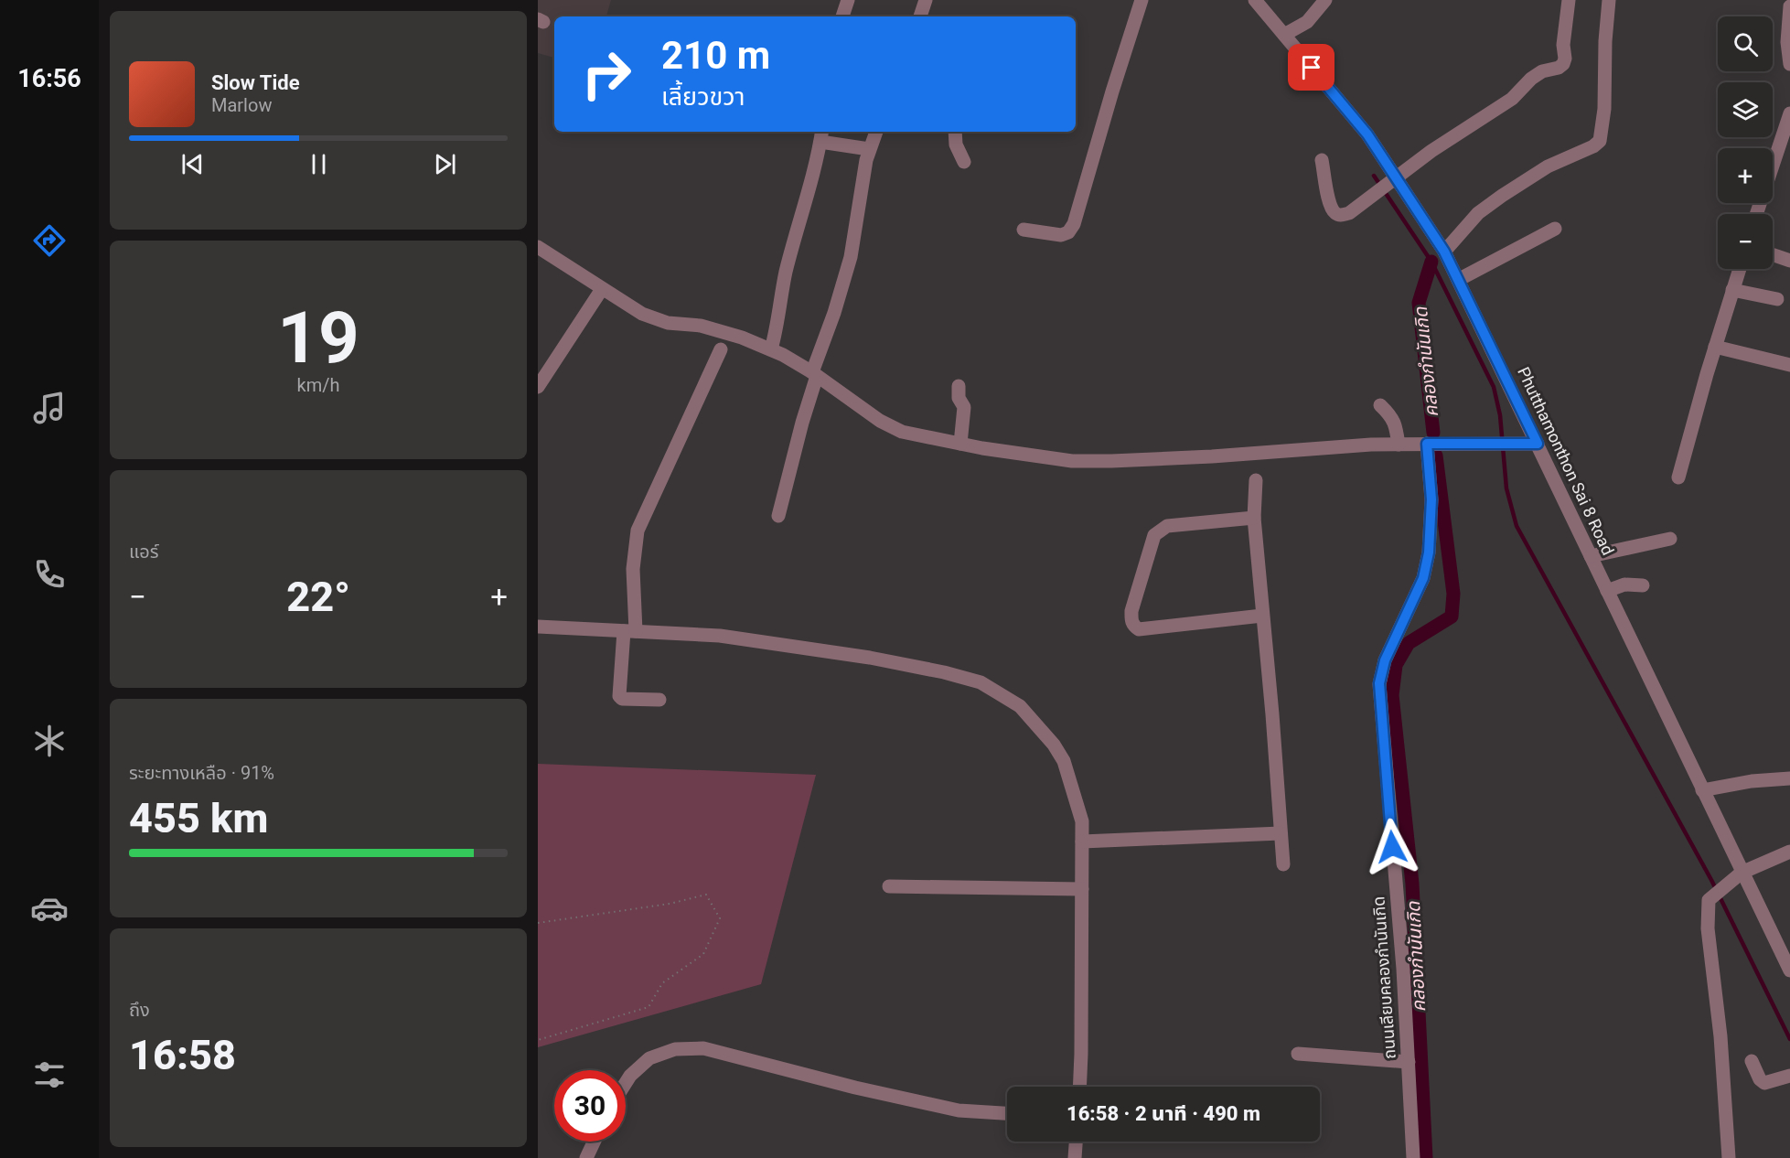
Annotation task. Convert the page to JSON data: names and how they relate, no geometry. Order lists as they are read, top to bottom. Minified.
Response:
{"streets":{"street":["Phutthamonthon Sai 8 Road","ถนนเลียบคลองกำนันเกิด"]},"water":["คลองกำนันเกิด"],"page":{"tabs":"16:56","map_buttons":["+","−"],"turn":["210 m","เลี้ยวขวา"],"song":["Slow Tide","Marlow"],"tile":[["19","km/h"],"แอร์",["ระยะทางเหลือ · 91%","455 km"],["ถึง","16:58"]],"heat":["−","22°","+"],"limit":"30","trip":"16:58 · 2 นาที · 490 m"}}
